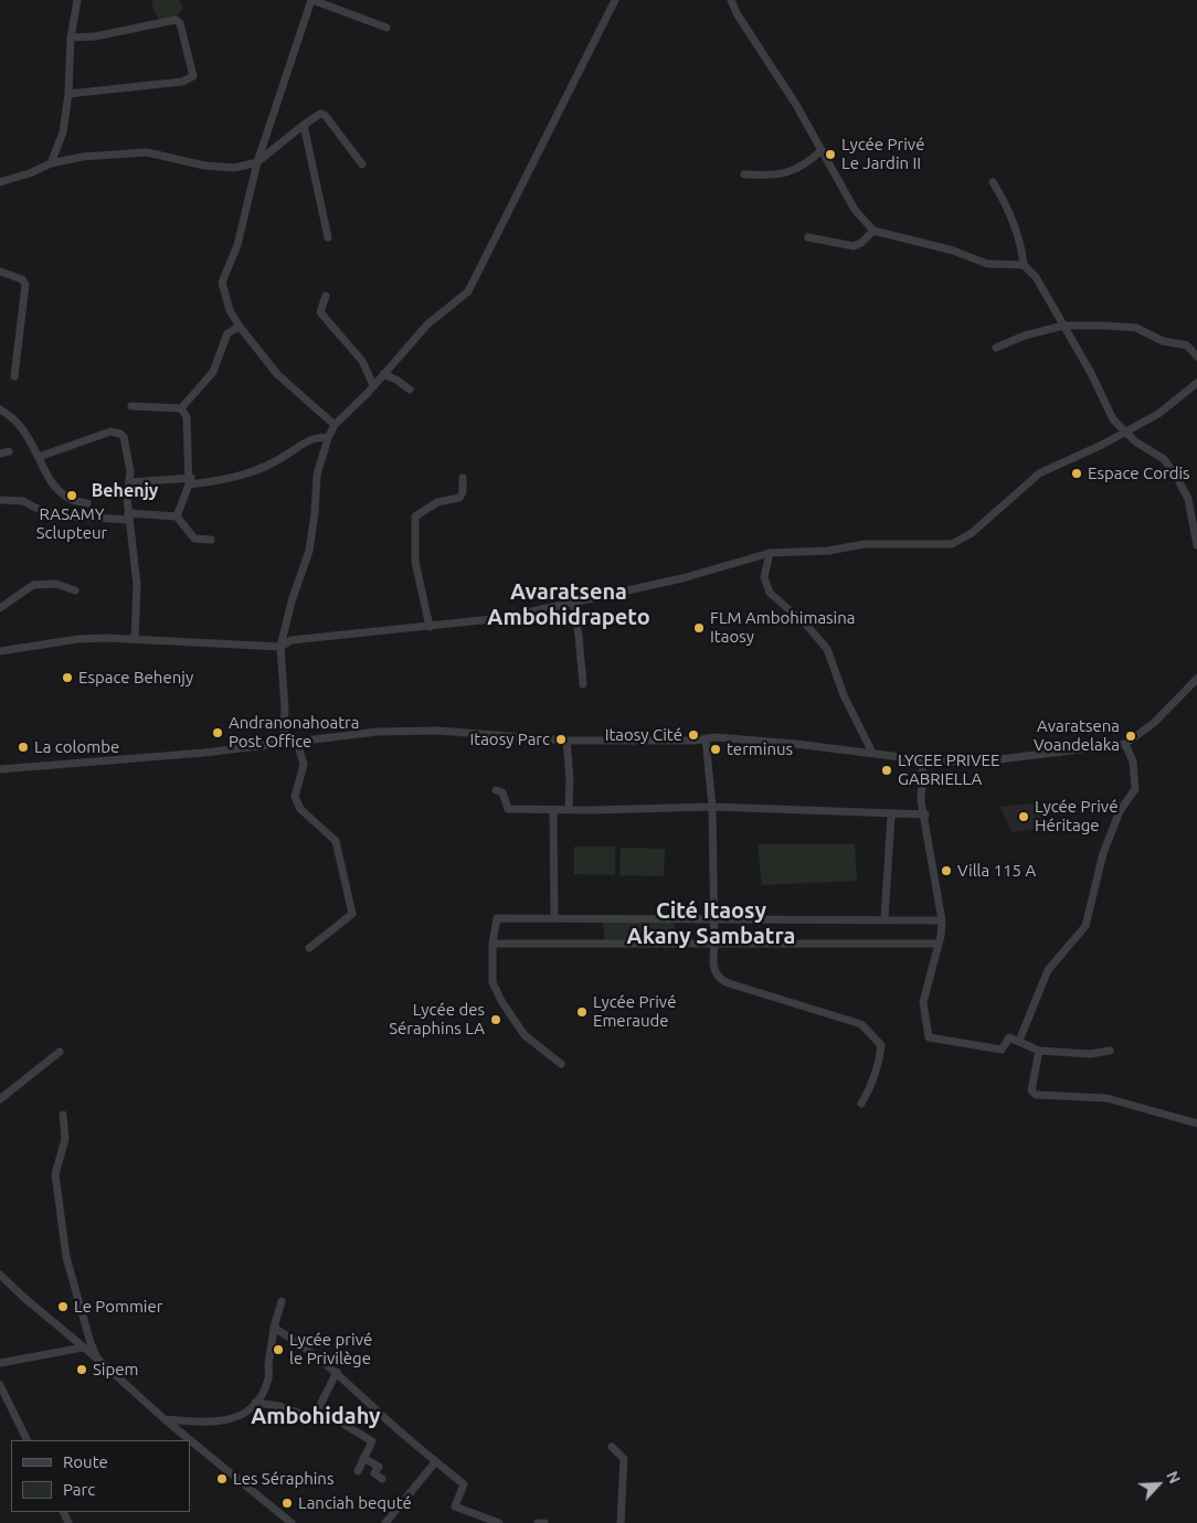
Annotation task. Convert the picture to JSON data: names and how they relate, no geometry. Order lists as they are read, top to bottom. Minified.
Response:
{"districts":["Behenjy","Avaratsena Ambohidrapeto","Cité Itaosy Akany Sambatra","Ambohidahy"],"places":["Lycée Privé Le Jardin II","Espace Cordis","RASAMY Sclupteur","FLM Ambohimasina Itaosy","Espace Behenjy","Andranonahoatra Post Office","Itaosy Cité","Avaratsena Voandelaka","Itaosy Parc","La colombe","terminus","LYCEE PRIVEE GABRIELLA","Lycée Privé Héritage","Villa 115 A","Lycée Privé Emeraude","Lycée des Séraphins LA","Le Pommier","Lycée privé le Privilège","Sipem","Les Séraphins","Lanciah bequté"],"legend":["Route","Parc"],"north":"top right"}
